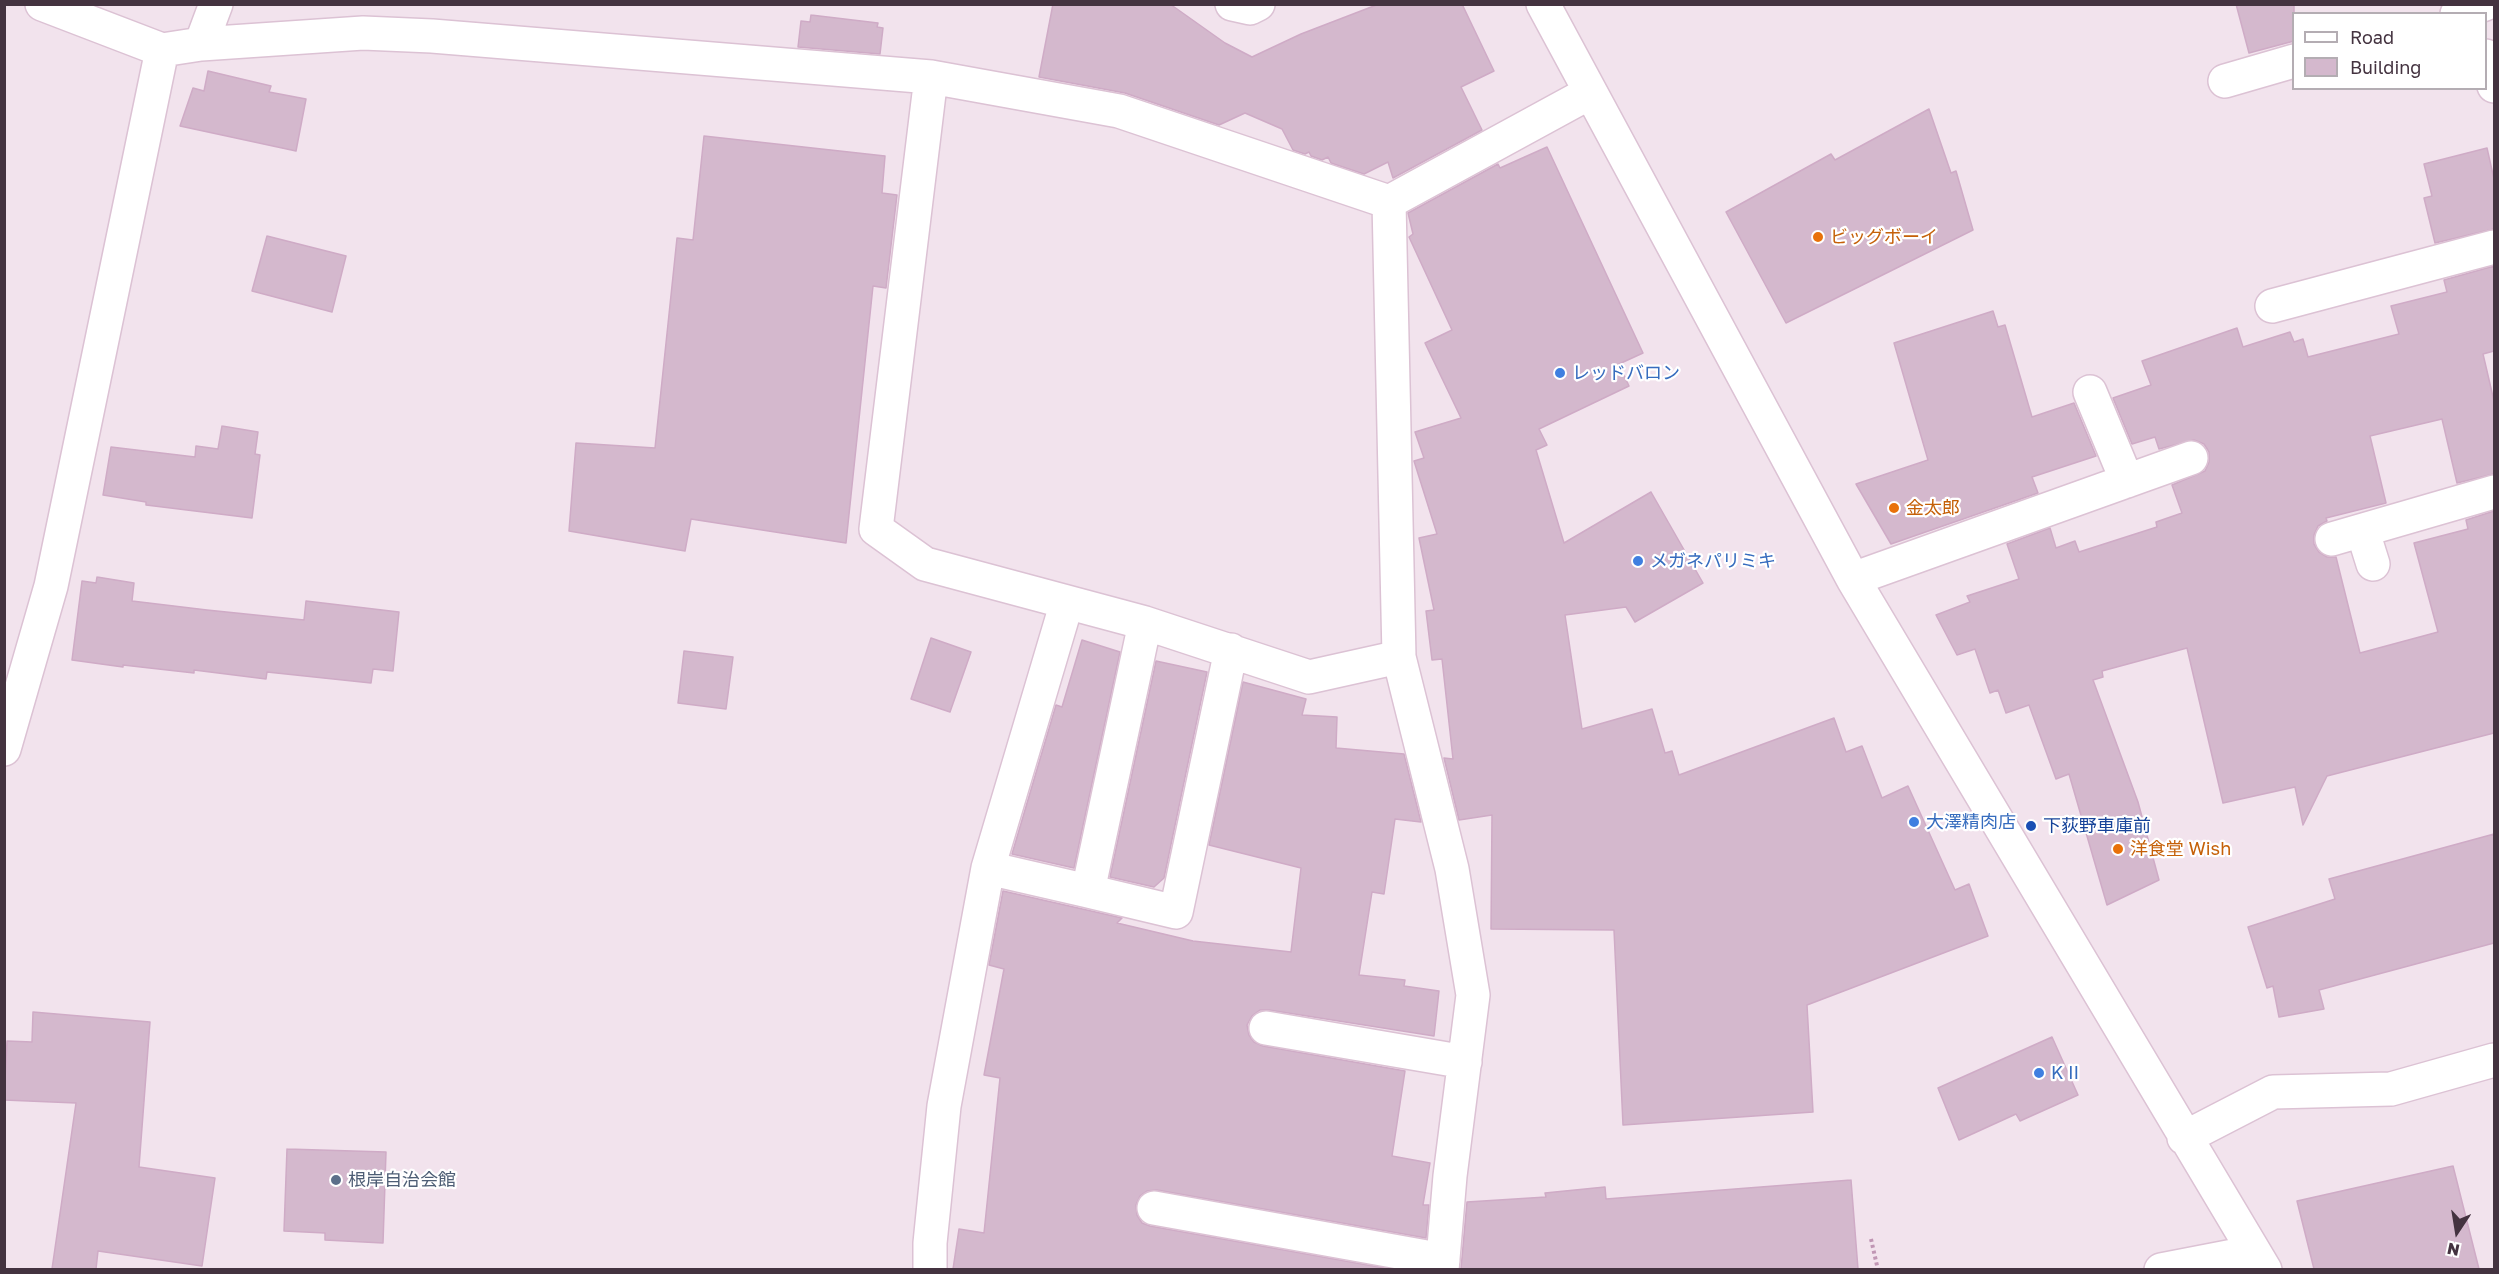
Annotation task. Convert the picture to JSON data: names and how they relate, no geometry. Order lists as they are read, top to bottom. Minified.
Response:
{"places":["ビッグボーイ","レッドバロン","金太郎","メガネパリミキ","大澤精肉店","下荻野車庫前","洋食堂 Wish","K II","根岸自治会館"],"legend":["Road","Building"],"north":"bottom"}
